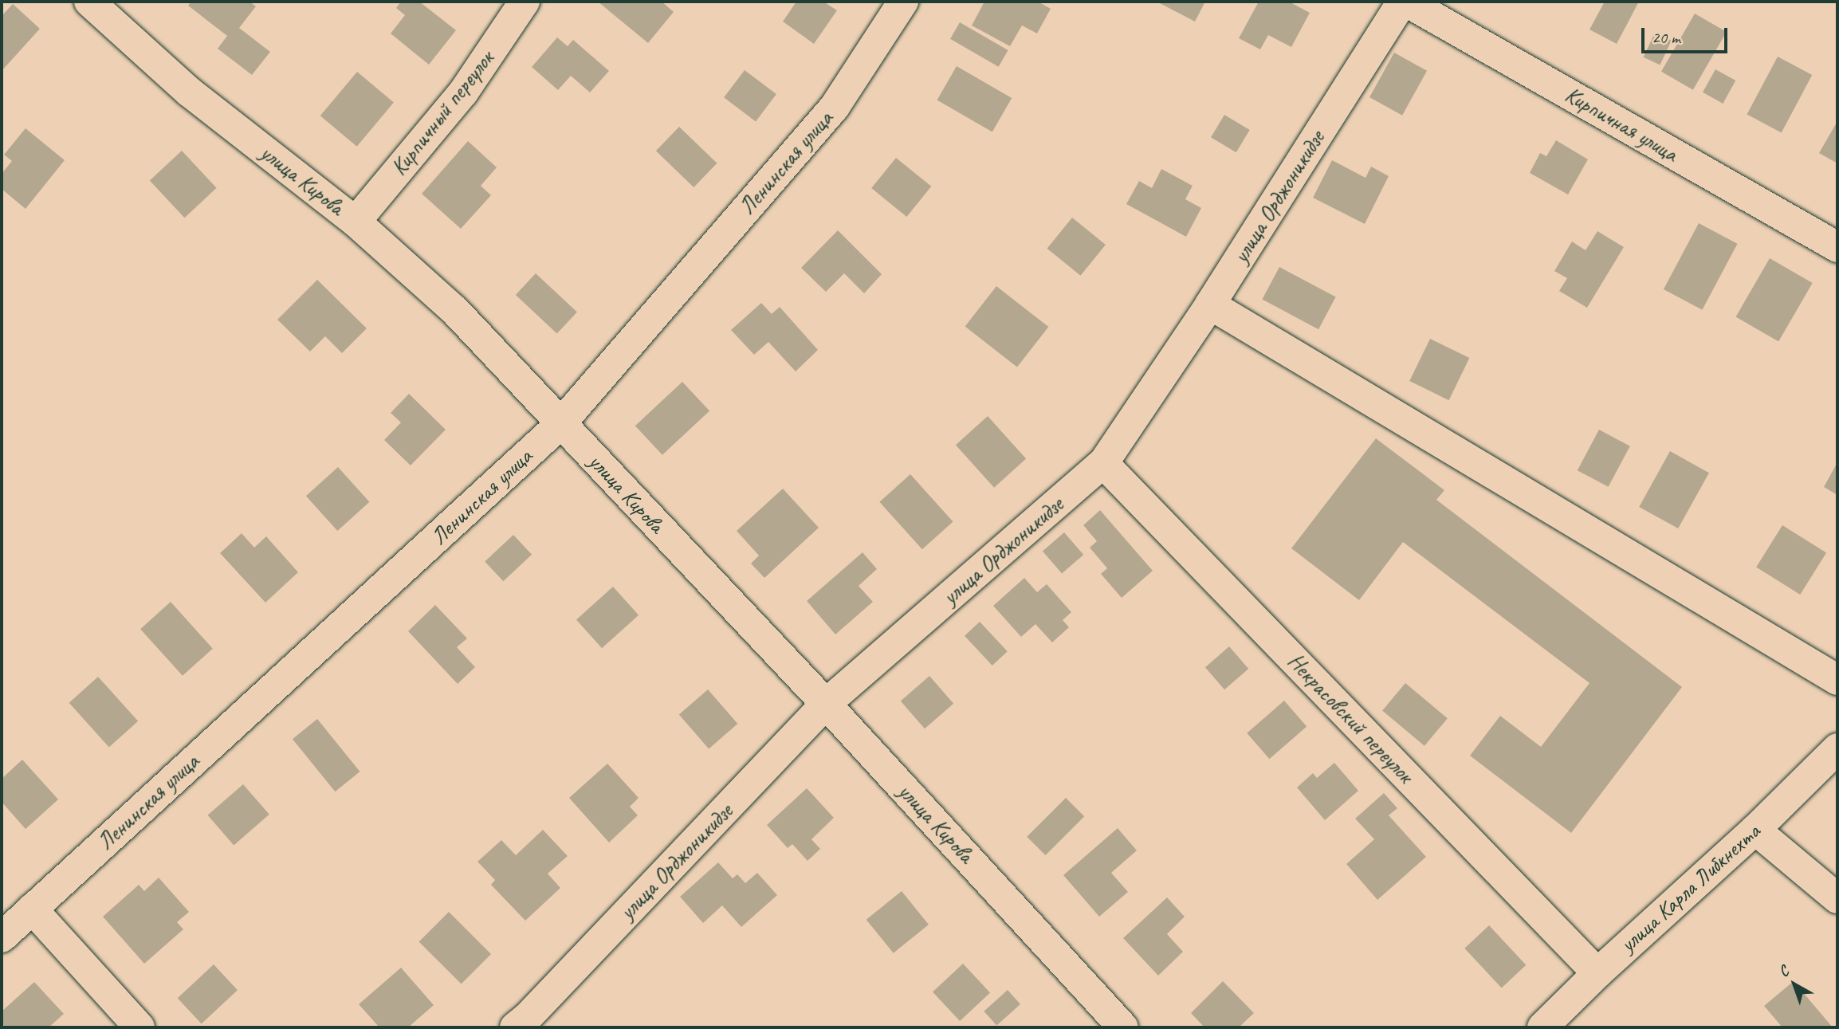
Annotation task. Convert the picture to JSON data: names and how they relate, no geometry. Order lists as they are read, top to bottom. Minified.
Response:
{"streets":{"street":["Кирпичный переулок","Кирпичная улица","Ленинская улица","улица Кирова","улица Орджоникидзе","Некрасовский переулок","улица Карла Либкнехта"]},"crossings":[["Кирпичный переулок","улица Кирова"],["Кирпичная улица","улица Орджоникидзе"],["Ленинская улица","улица Кирова"],["улица Кирова","улица Орджоникидзе"],["улица Орджоникидзе","Некрасовский переулок"],["Некрасовский переулок","улица Карла Либкнехта"]],"scale_bar":"20 m","north":"top left"}
